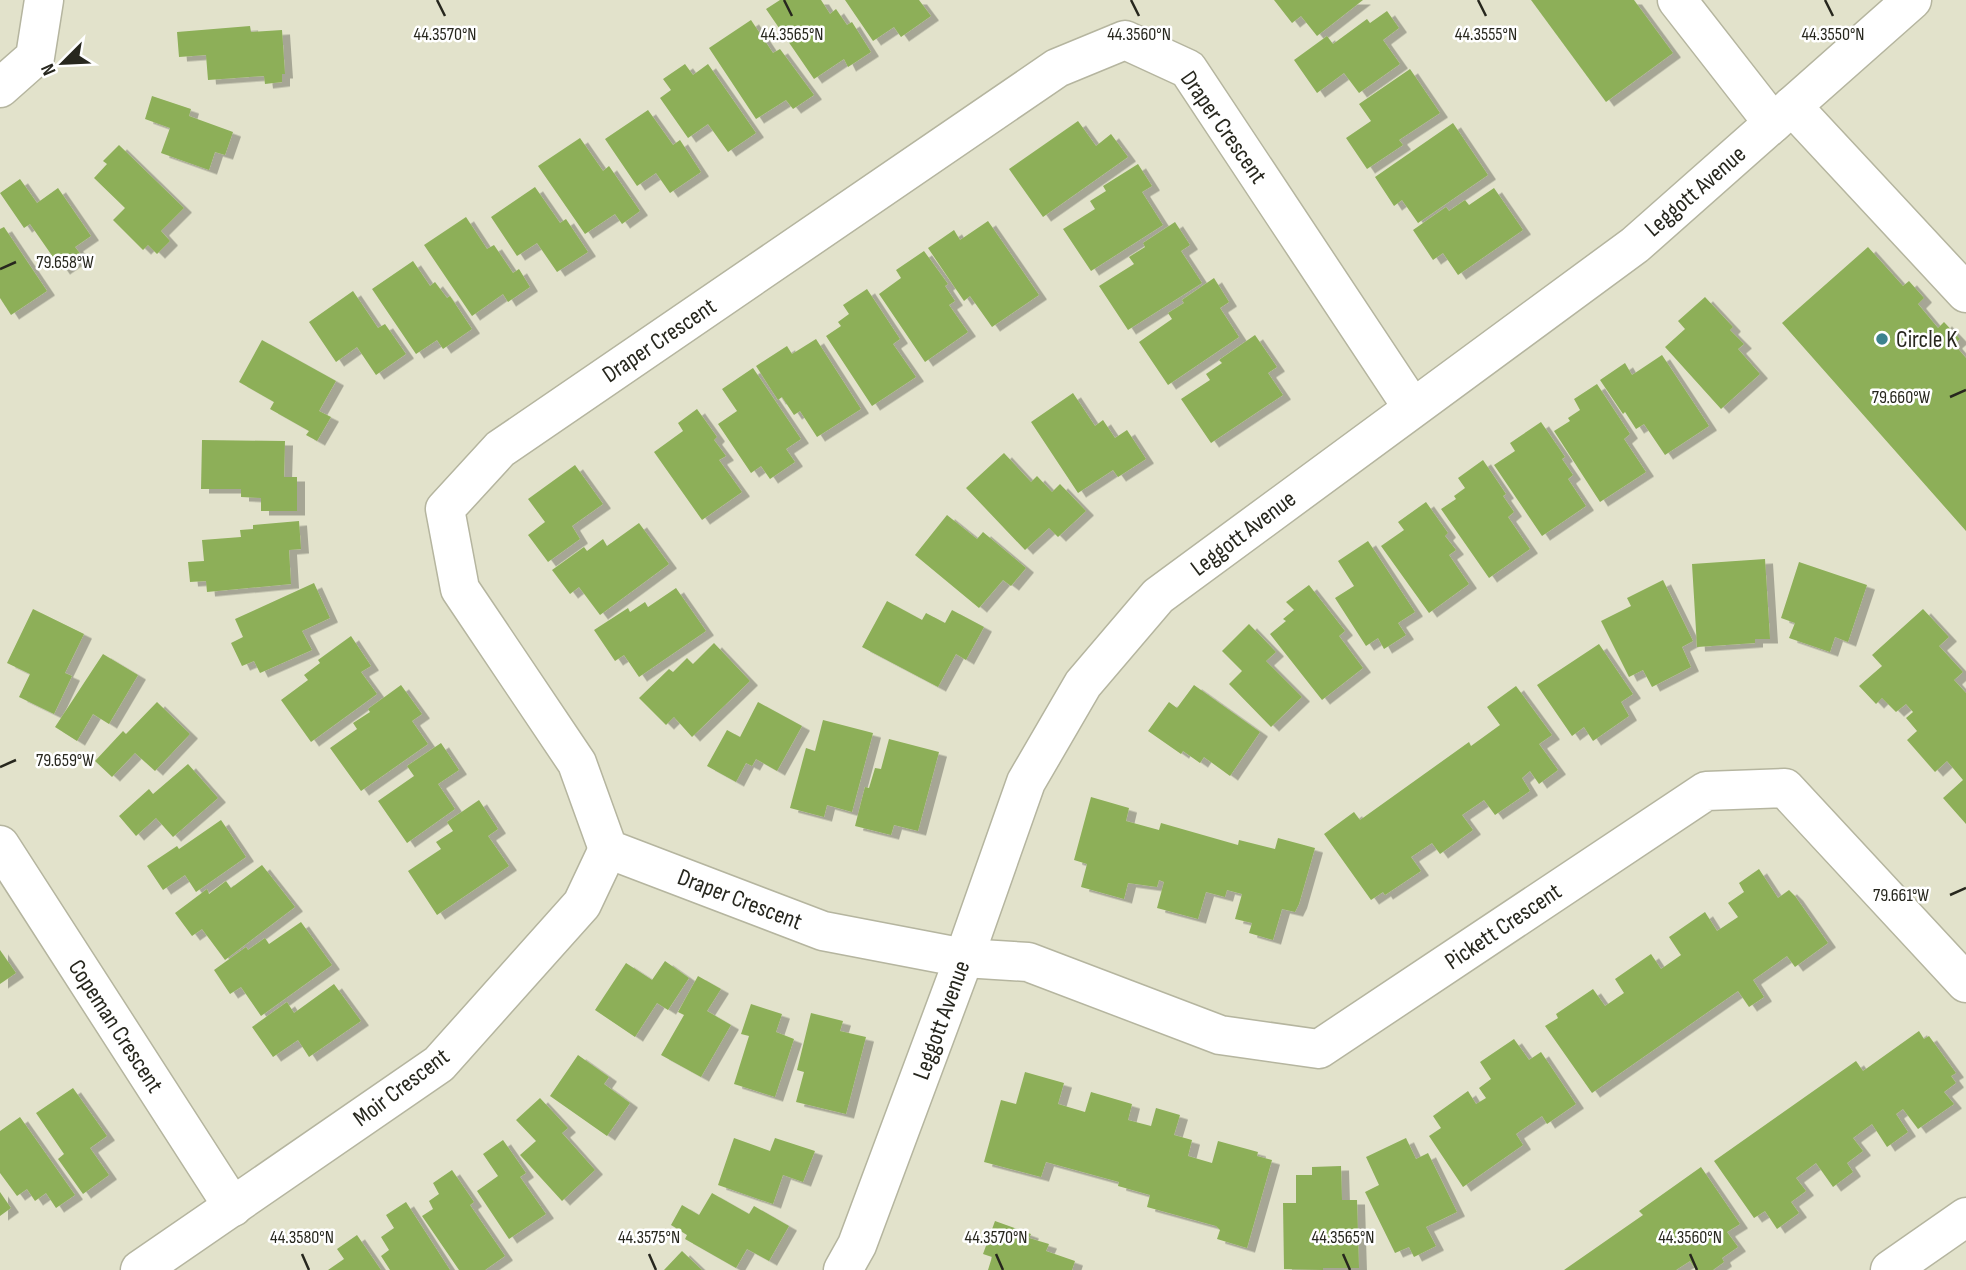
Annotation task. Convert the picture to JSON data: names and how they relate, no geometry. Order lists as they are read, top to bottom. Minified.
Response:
{"streets":{"street":["Draper Crescent","Leggott Avenue","Pickett Crescent","Copeman Crescent","Moir Crescent"]},"crossings":[["Draper Crescent","Leggott Avenue"],["Draper Crescent","Pickett Crescent"],["Draper Crescent","Moir Crescent"],["Leggott Avenue","Pickett Crescent"],["Copeman Crescent","Moir Crescent"]],"places":["Circle K"],"north":"bottom left","coordinates":["44.3570°N","44.3565°N","44.3560°N","44.3555°N","44.3550°N","79.658°W","79.660°W","79.659°W","79.661°W","44.3580°N","44.3575°N"]}
